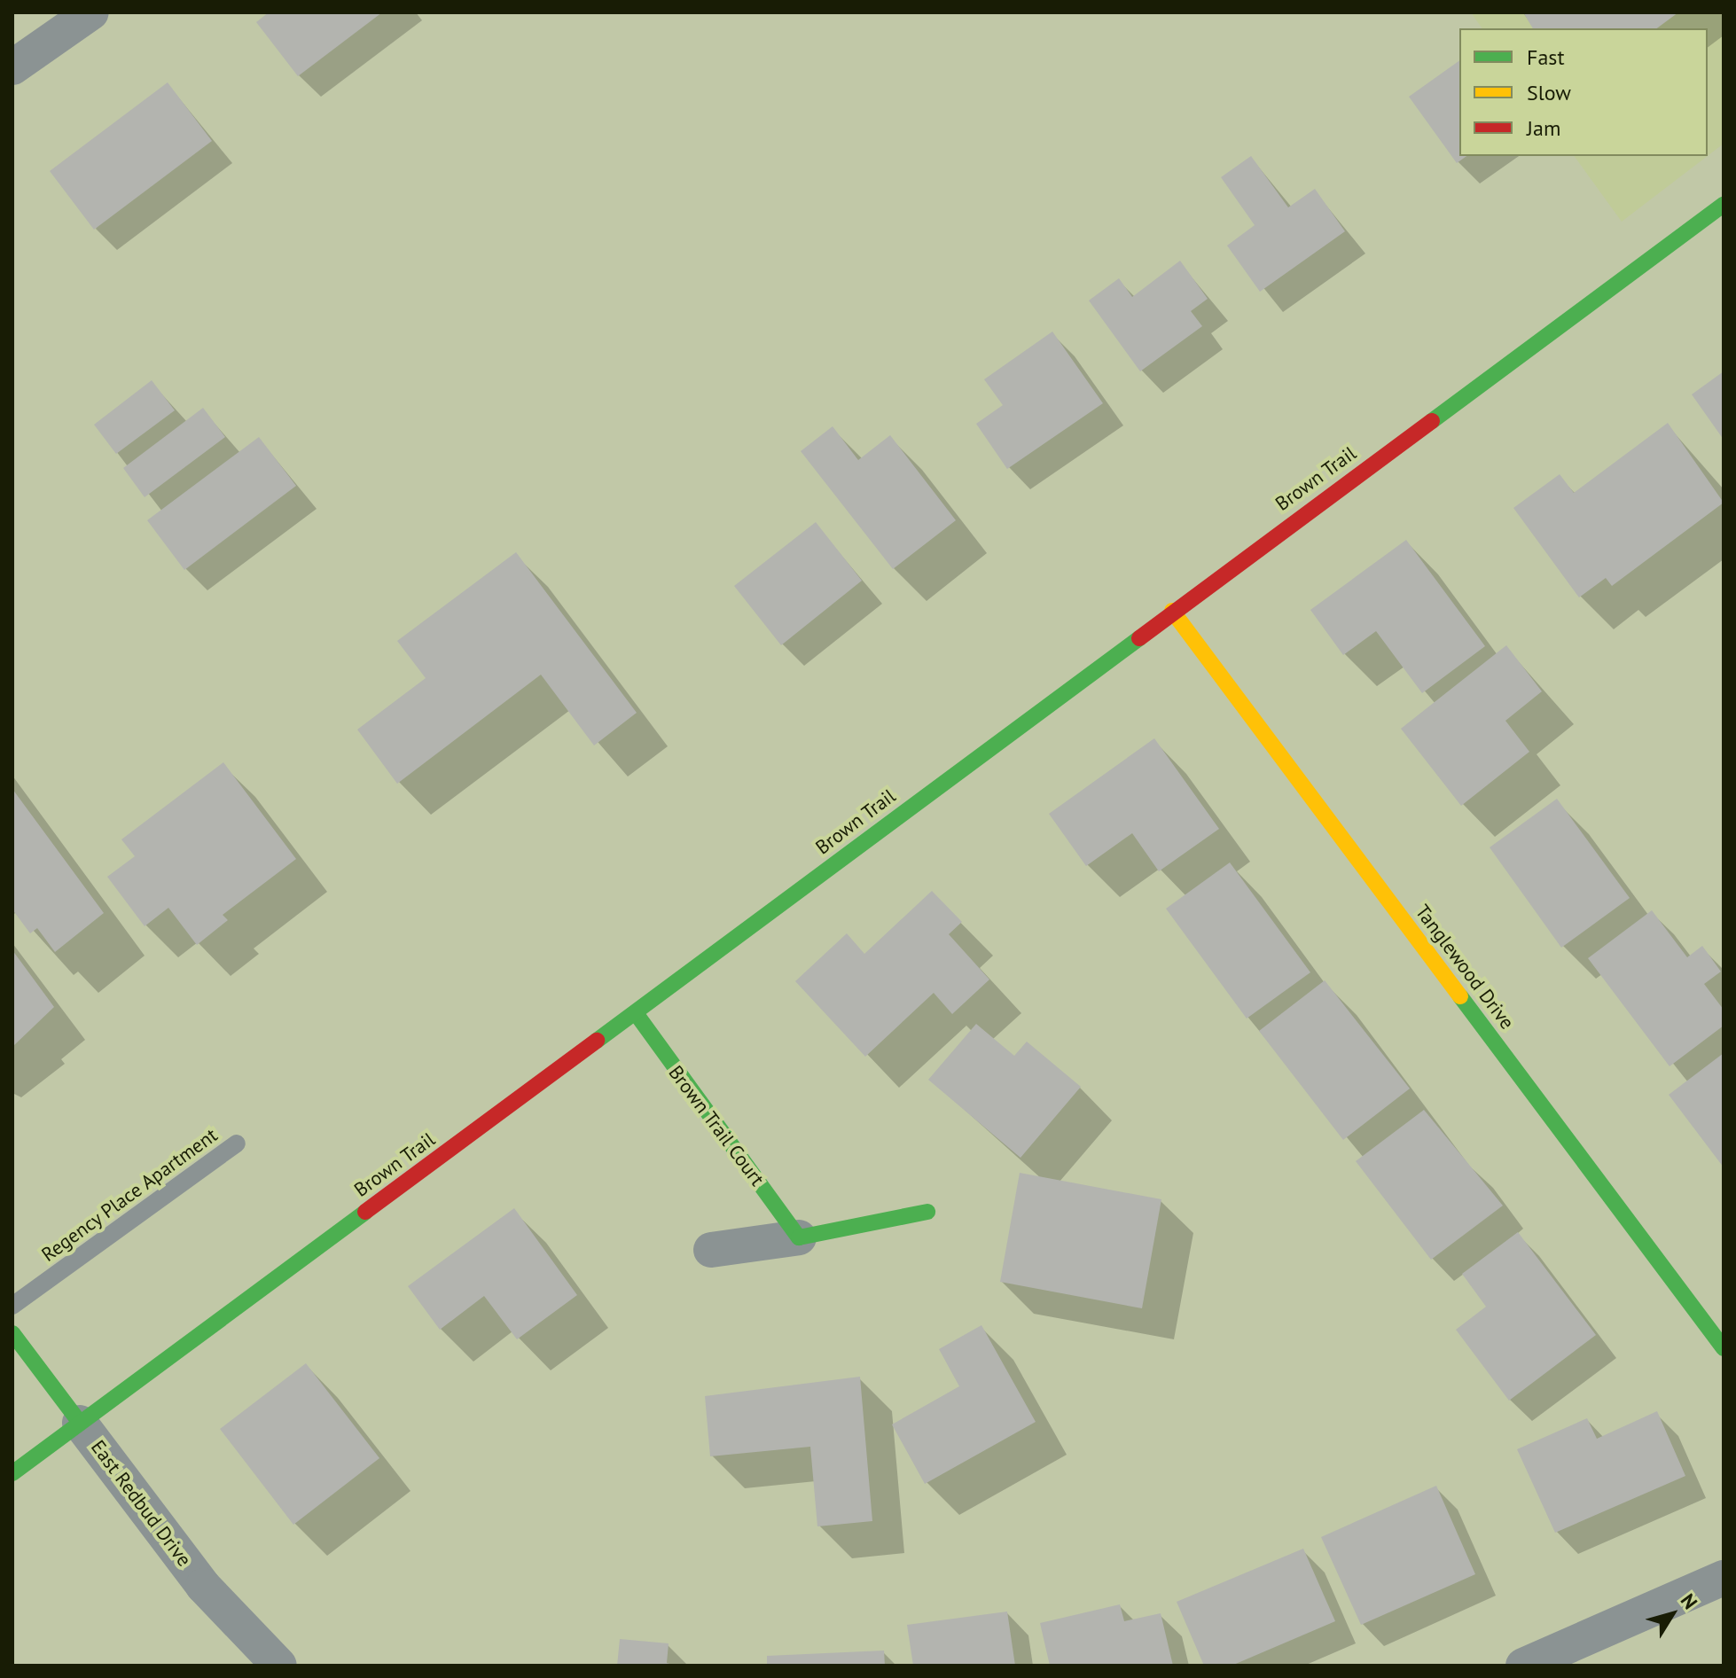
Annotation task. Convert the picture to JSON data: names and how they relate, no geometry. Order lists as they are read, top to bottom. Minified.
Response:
{"streets":{"main road":["Brown Trail","Tanglewood Drive","Brown Trail Court","East Redbud Drive"],"lane":["Regency Place Apartment"]},"crossings":[["Brown Trail","Tanglewood Drive"],["Brown Trail","Brown Trail Court"],["Brown Trail","East Redbud Drive"]],"legend":["Fast","Slow","Jam"],"north":"top right"}
